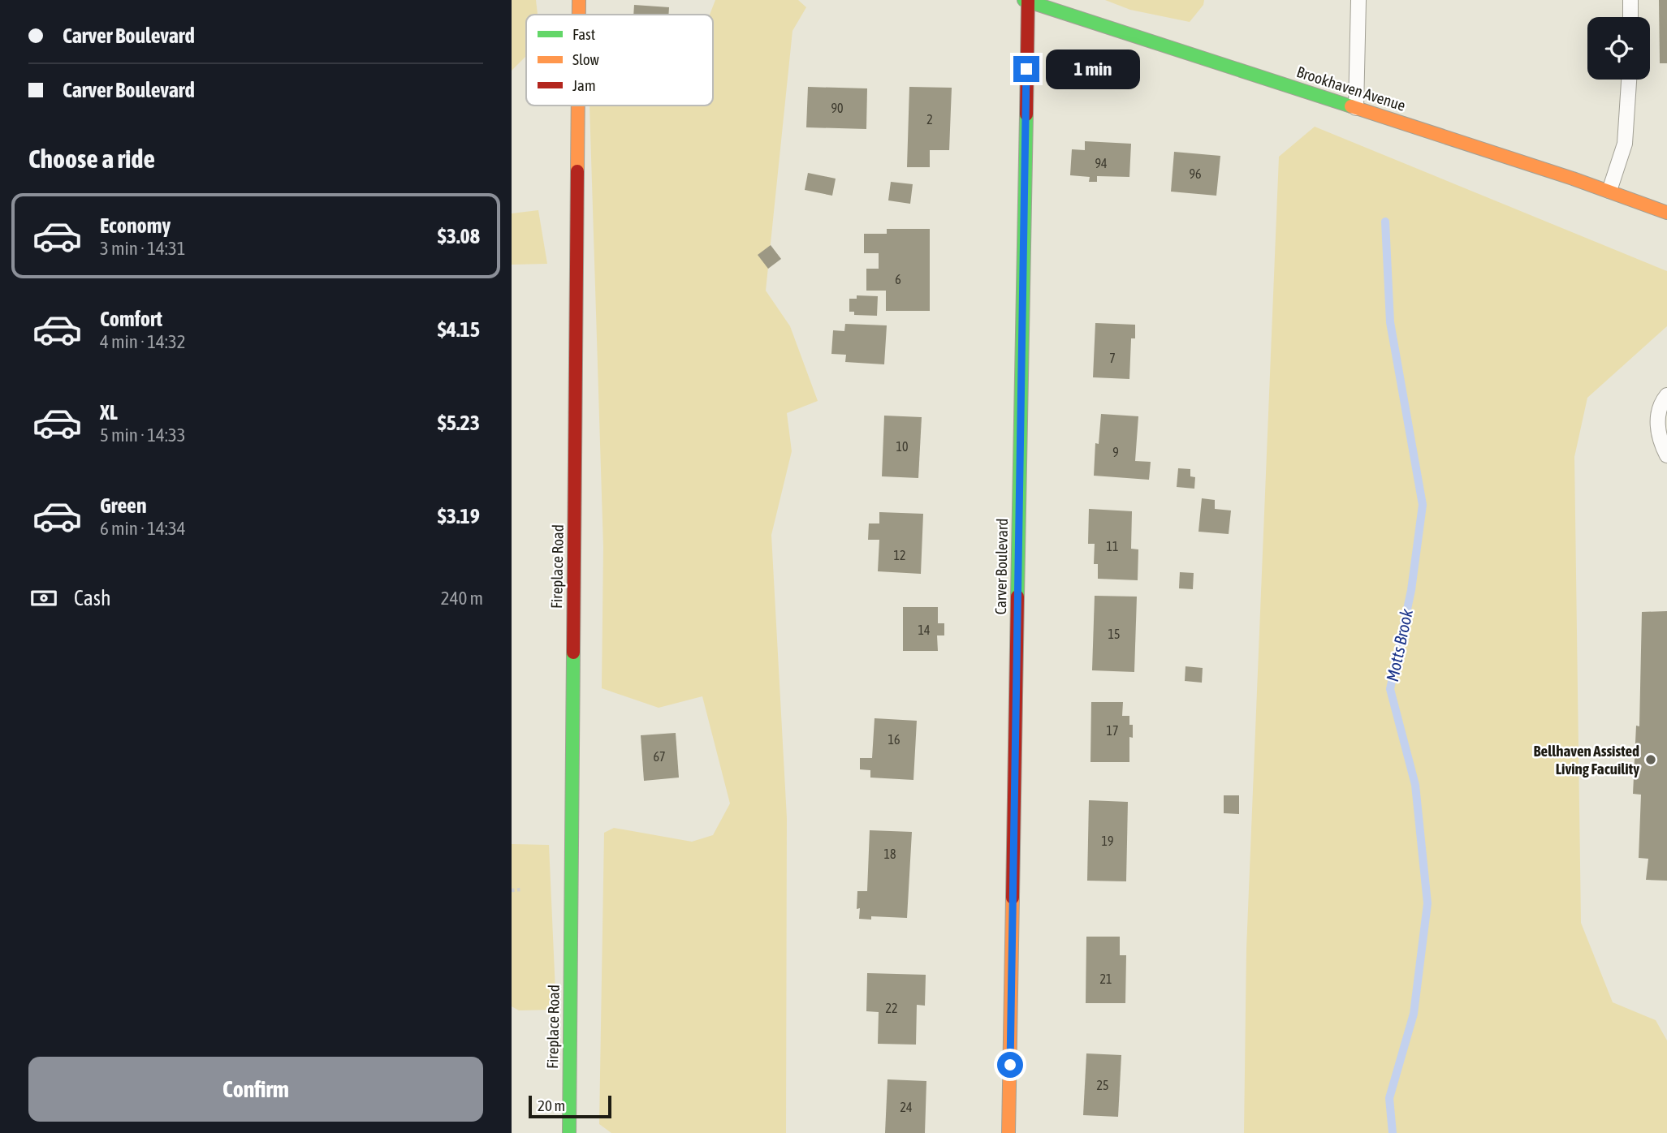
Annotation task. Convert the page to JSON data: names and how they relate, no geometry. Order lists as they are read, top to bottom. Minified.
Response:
{"streets":{"street":["Brookhaven Avenue","Fireplace Road","Carver Boulevard"]},"crossings":[["Brookhaven Avenue","Carver Boulevard"]],"water":["Motts Brook"],"places":["Bellhaven Assisted Living Facuility"],"house_numbers":["90","2","94","96","6","7","10","9","11","12","14","15","17","16","67","19","18","21","22","25","24"],"legend":["Fast","Slow","Jam"],"scale_bar":"20 m","page":{"banner":["Carver Boulevard","Carver Boulevard"],"bubble":"1 min","heading":"Choose a ride","list":[{"name":"Economy","note":"3 min · 14:31","value":"$3.08"},{"name":"Comfort","note":"4 min · 14:32","value":"$4.15"},{"name":"XL","note":"5 min · 14:33","value":"$5.23"},{"name":"Green","note":"6 min · 14:34","value":"$3.19"}],"pay":["Cash","240 m"],"buttons":"Confirm","scale":"20 m"}}
